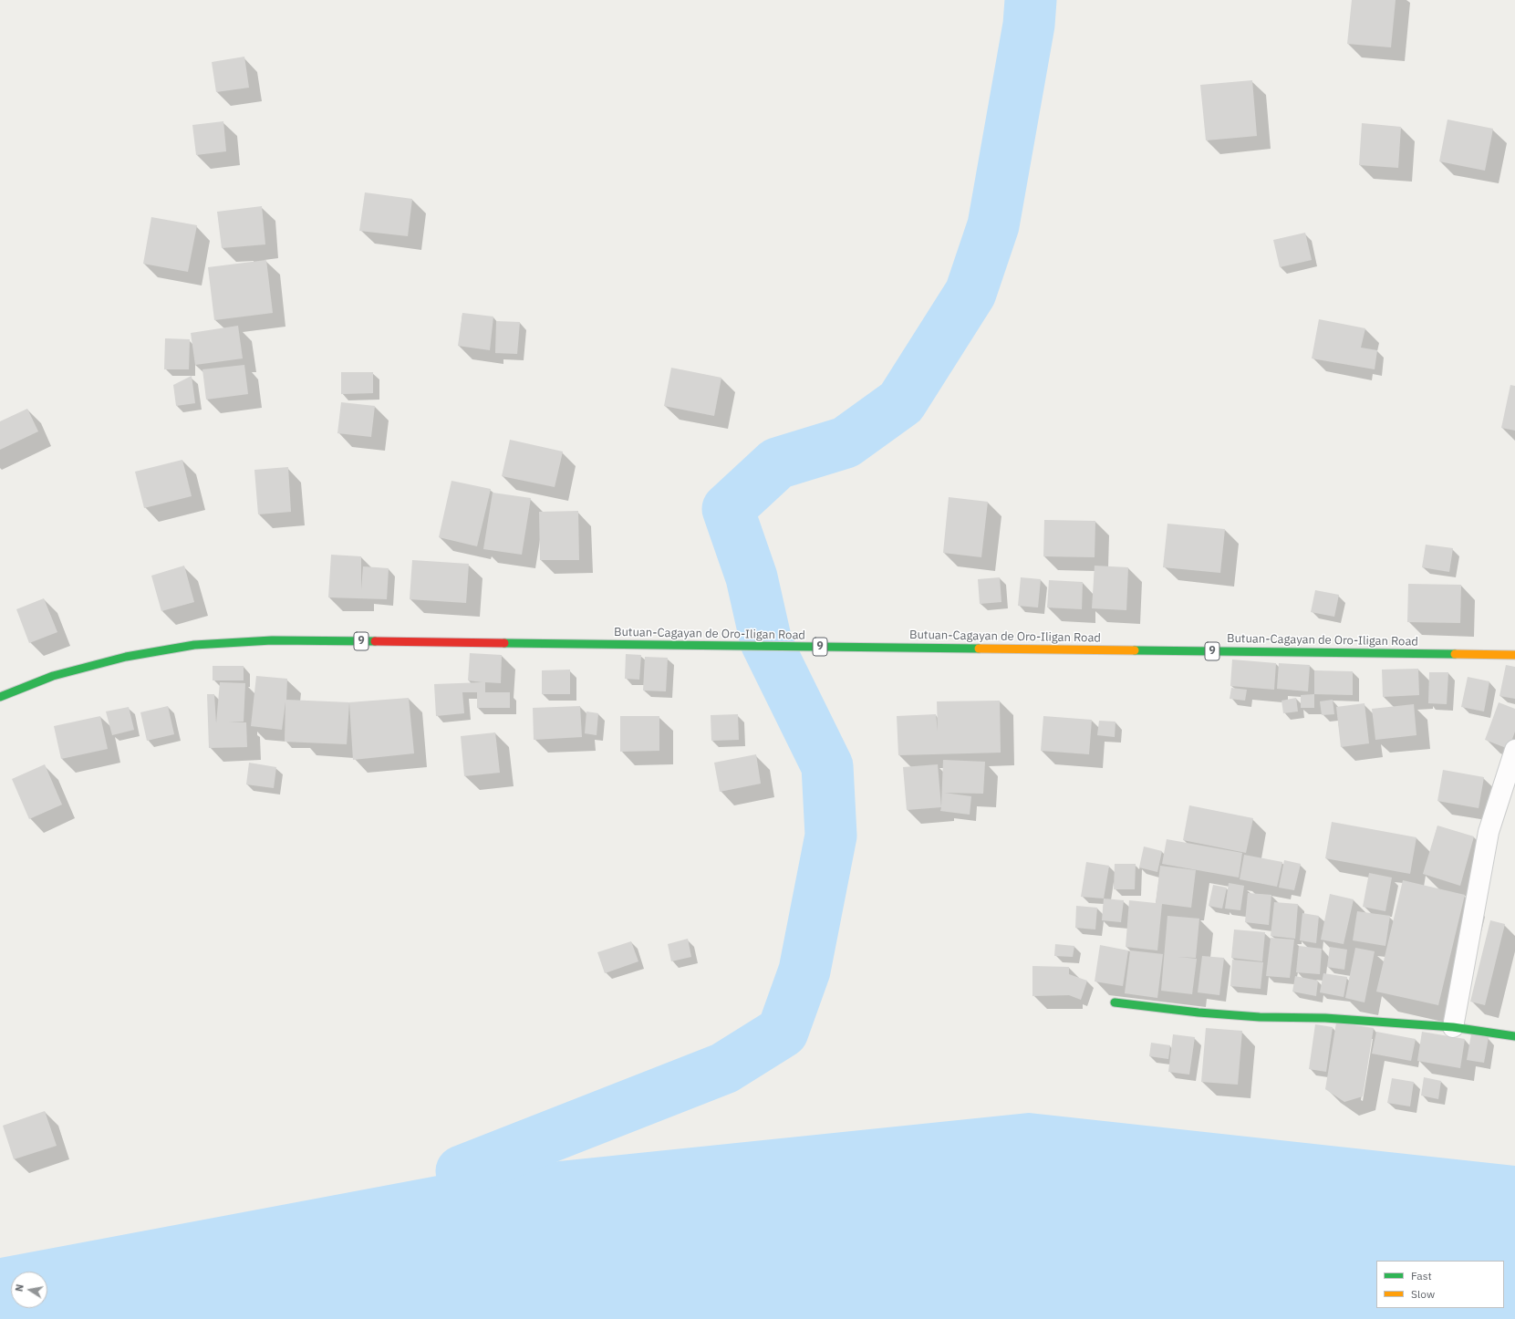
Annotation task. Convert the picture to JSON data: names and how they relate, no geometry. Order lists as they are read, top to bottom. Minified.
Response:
{"streets":{"main road":["Butuan-Cagayan de Oro-Iligan Road","9"]},"legend":["Fast","Slow"],"north":"left"}
